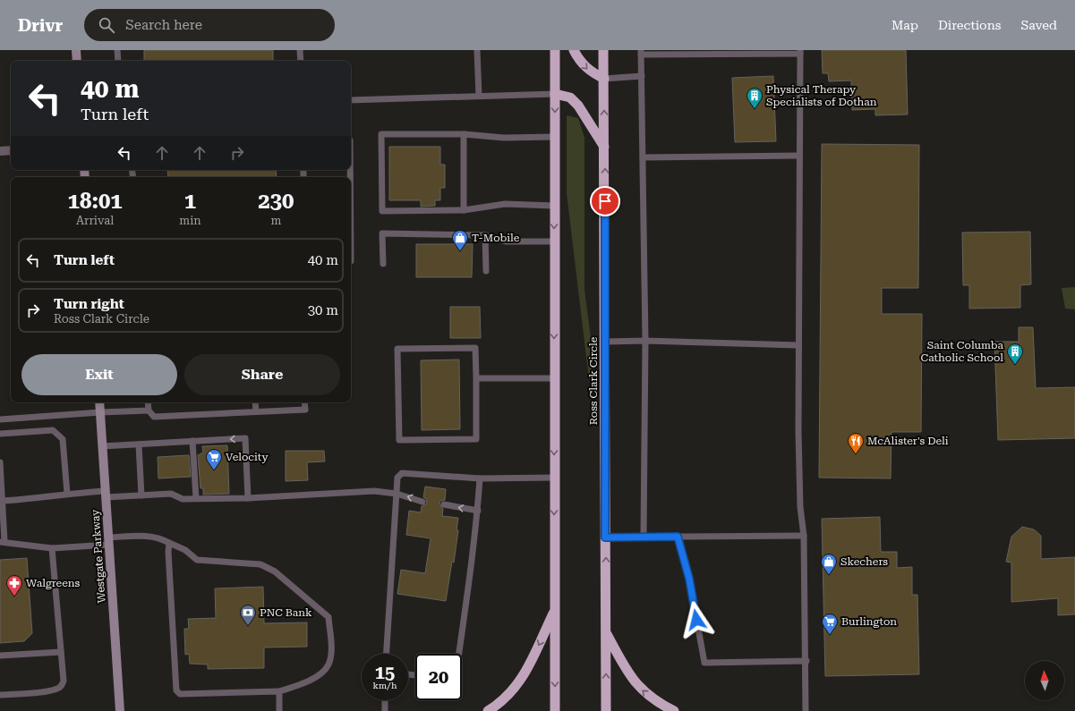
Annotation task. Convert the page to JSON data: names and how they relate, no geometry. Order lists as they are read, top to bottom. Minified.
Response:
{"streets":{"highway":["Ross Clark Circle"],"main road":["Westgate Parkway"]},"places":{"building":["Physical Therapy Specialists of Dothan","Saint Columba Catholic School"],"shop":["T-Mobile","Skechers"],"restaurant":["McAlister's Deli"],"supermarket":["Velocity","Burlington"],"pharmacy":["Walgreens"],"bank":["PNC Bank"]},"north":"top","page":{"header":"Drivr","search":"Search here","nav":["Map","Directions","Saved"],"turn":["40 m","Turn left"],"eta":["18:01","Arrival","1","min","230","m"],"list":[{"name":"Turn left","value":"40 m"},{"name":"Turn right","note":"Ross Clark Circle","value":"30 m"}],"buttons":["Exit","Share"],"speed":"15 km/h","limit":"20"}}
